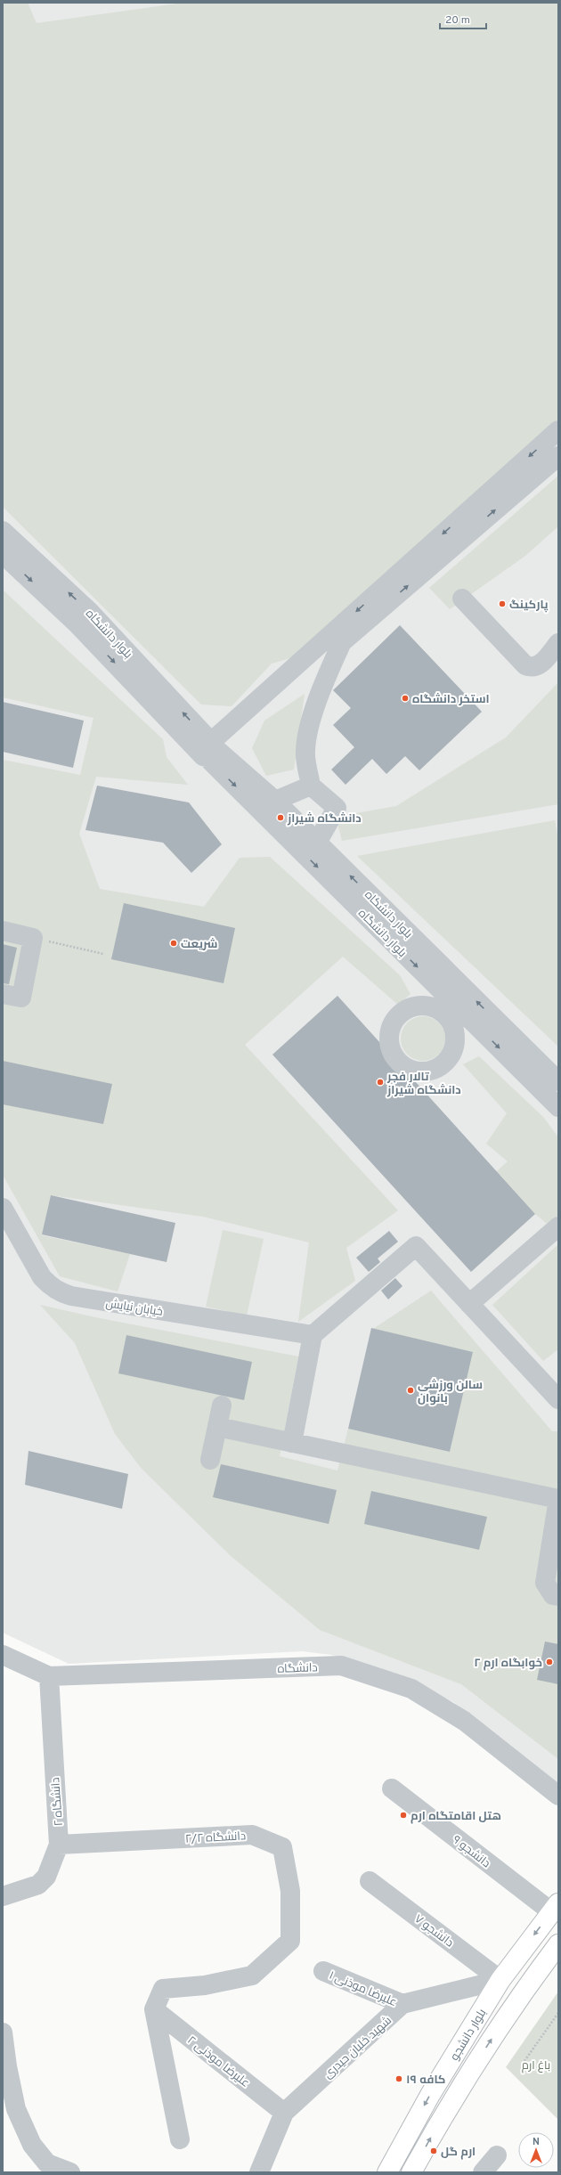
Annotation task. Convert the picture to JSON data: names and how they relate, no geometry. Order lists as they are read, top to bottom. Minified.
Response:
{"streets":{"main road":["بلوار دانشجو"],"street":["بلوار دانشکاه","بلوار دانشگاه","خیابان نیایش","دانشگاه","۲ دانشگاه","۲/۲ دانشگاه","۹ دانشجو","۷ دانشجو","۱ علیرضا موذنی","شهید خلبان حیدری","۲ علیرضا موذنی"]},"crossings":[["بلوار دانشکاه","بلوار دانشگاه"],["دانشگاه","۲ دانشگاه"],["۲ دانشگاه","۲/۲ دانشگاه"],["۲/۲ دانشگاه","۲ علیرضا موذنی"],["۹ دانشجو","بلوار دانشجو"],["۷ دانشجو","بلوار دانشجو"],["۷ دانشجو","شهید خلبان حیدری"],["۱ علیرضا موذنی","شهید خلبان حیدری"],["بلوار دانشجو","شهید خلبان حیدری"],["شهید خلبان حیدری","۲ علیرضا موذنی"]],"one_way":["بلوار دانشگاه"],"parks":["باغ ارم"],"places":["پارکینگ","استخر دانشگاه","دانشگاه شیراز","شریعت","تالار فجر دانشگاه شیراز","سالن ورزشی بانوان","خوابگاه ارم ۲","هتل اقامتگاه ارم","کافه ۱۹","ارم گل"],"scale_bar":"20 m","north":"top"}
